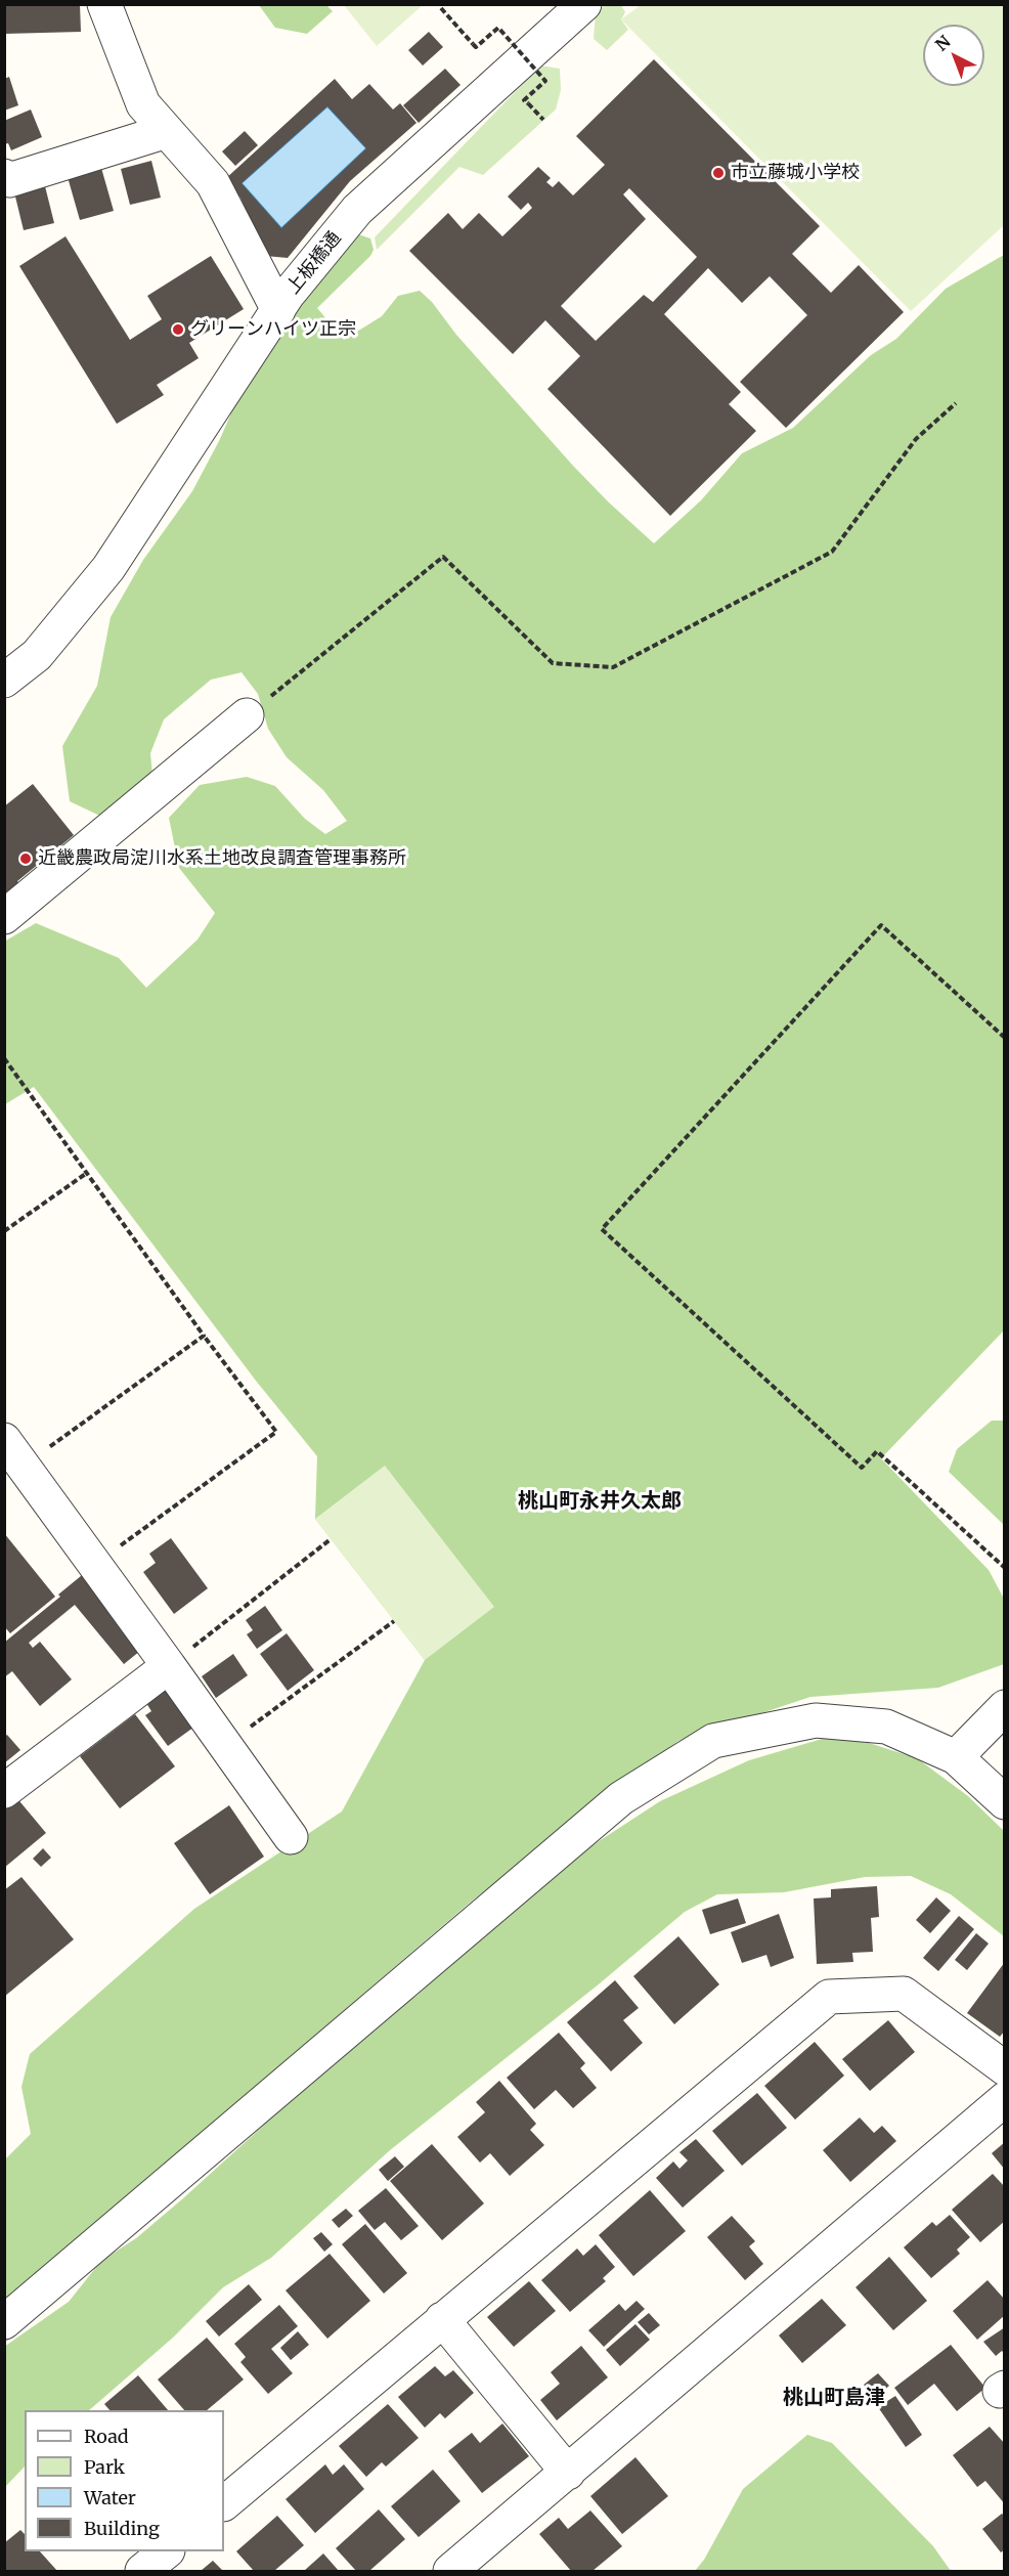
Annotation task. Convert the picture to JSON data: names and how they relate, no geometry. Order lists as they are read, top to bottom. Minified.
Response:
{"streets":{"street":["上板橋通"]},"districts":["桃山町永井久太郎","桃山町島津"],"places":["市立藤城小学校","グリーンハイツ正宗","近畿農政局淀川水系土地改良調査管理事務所"],"legend":["Road","Park","Water","Building"],"north":"top left"}
